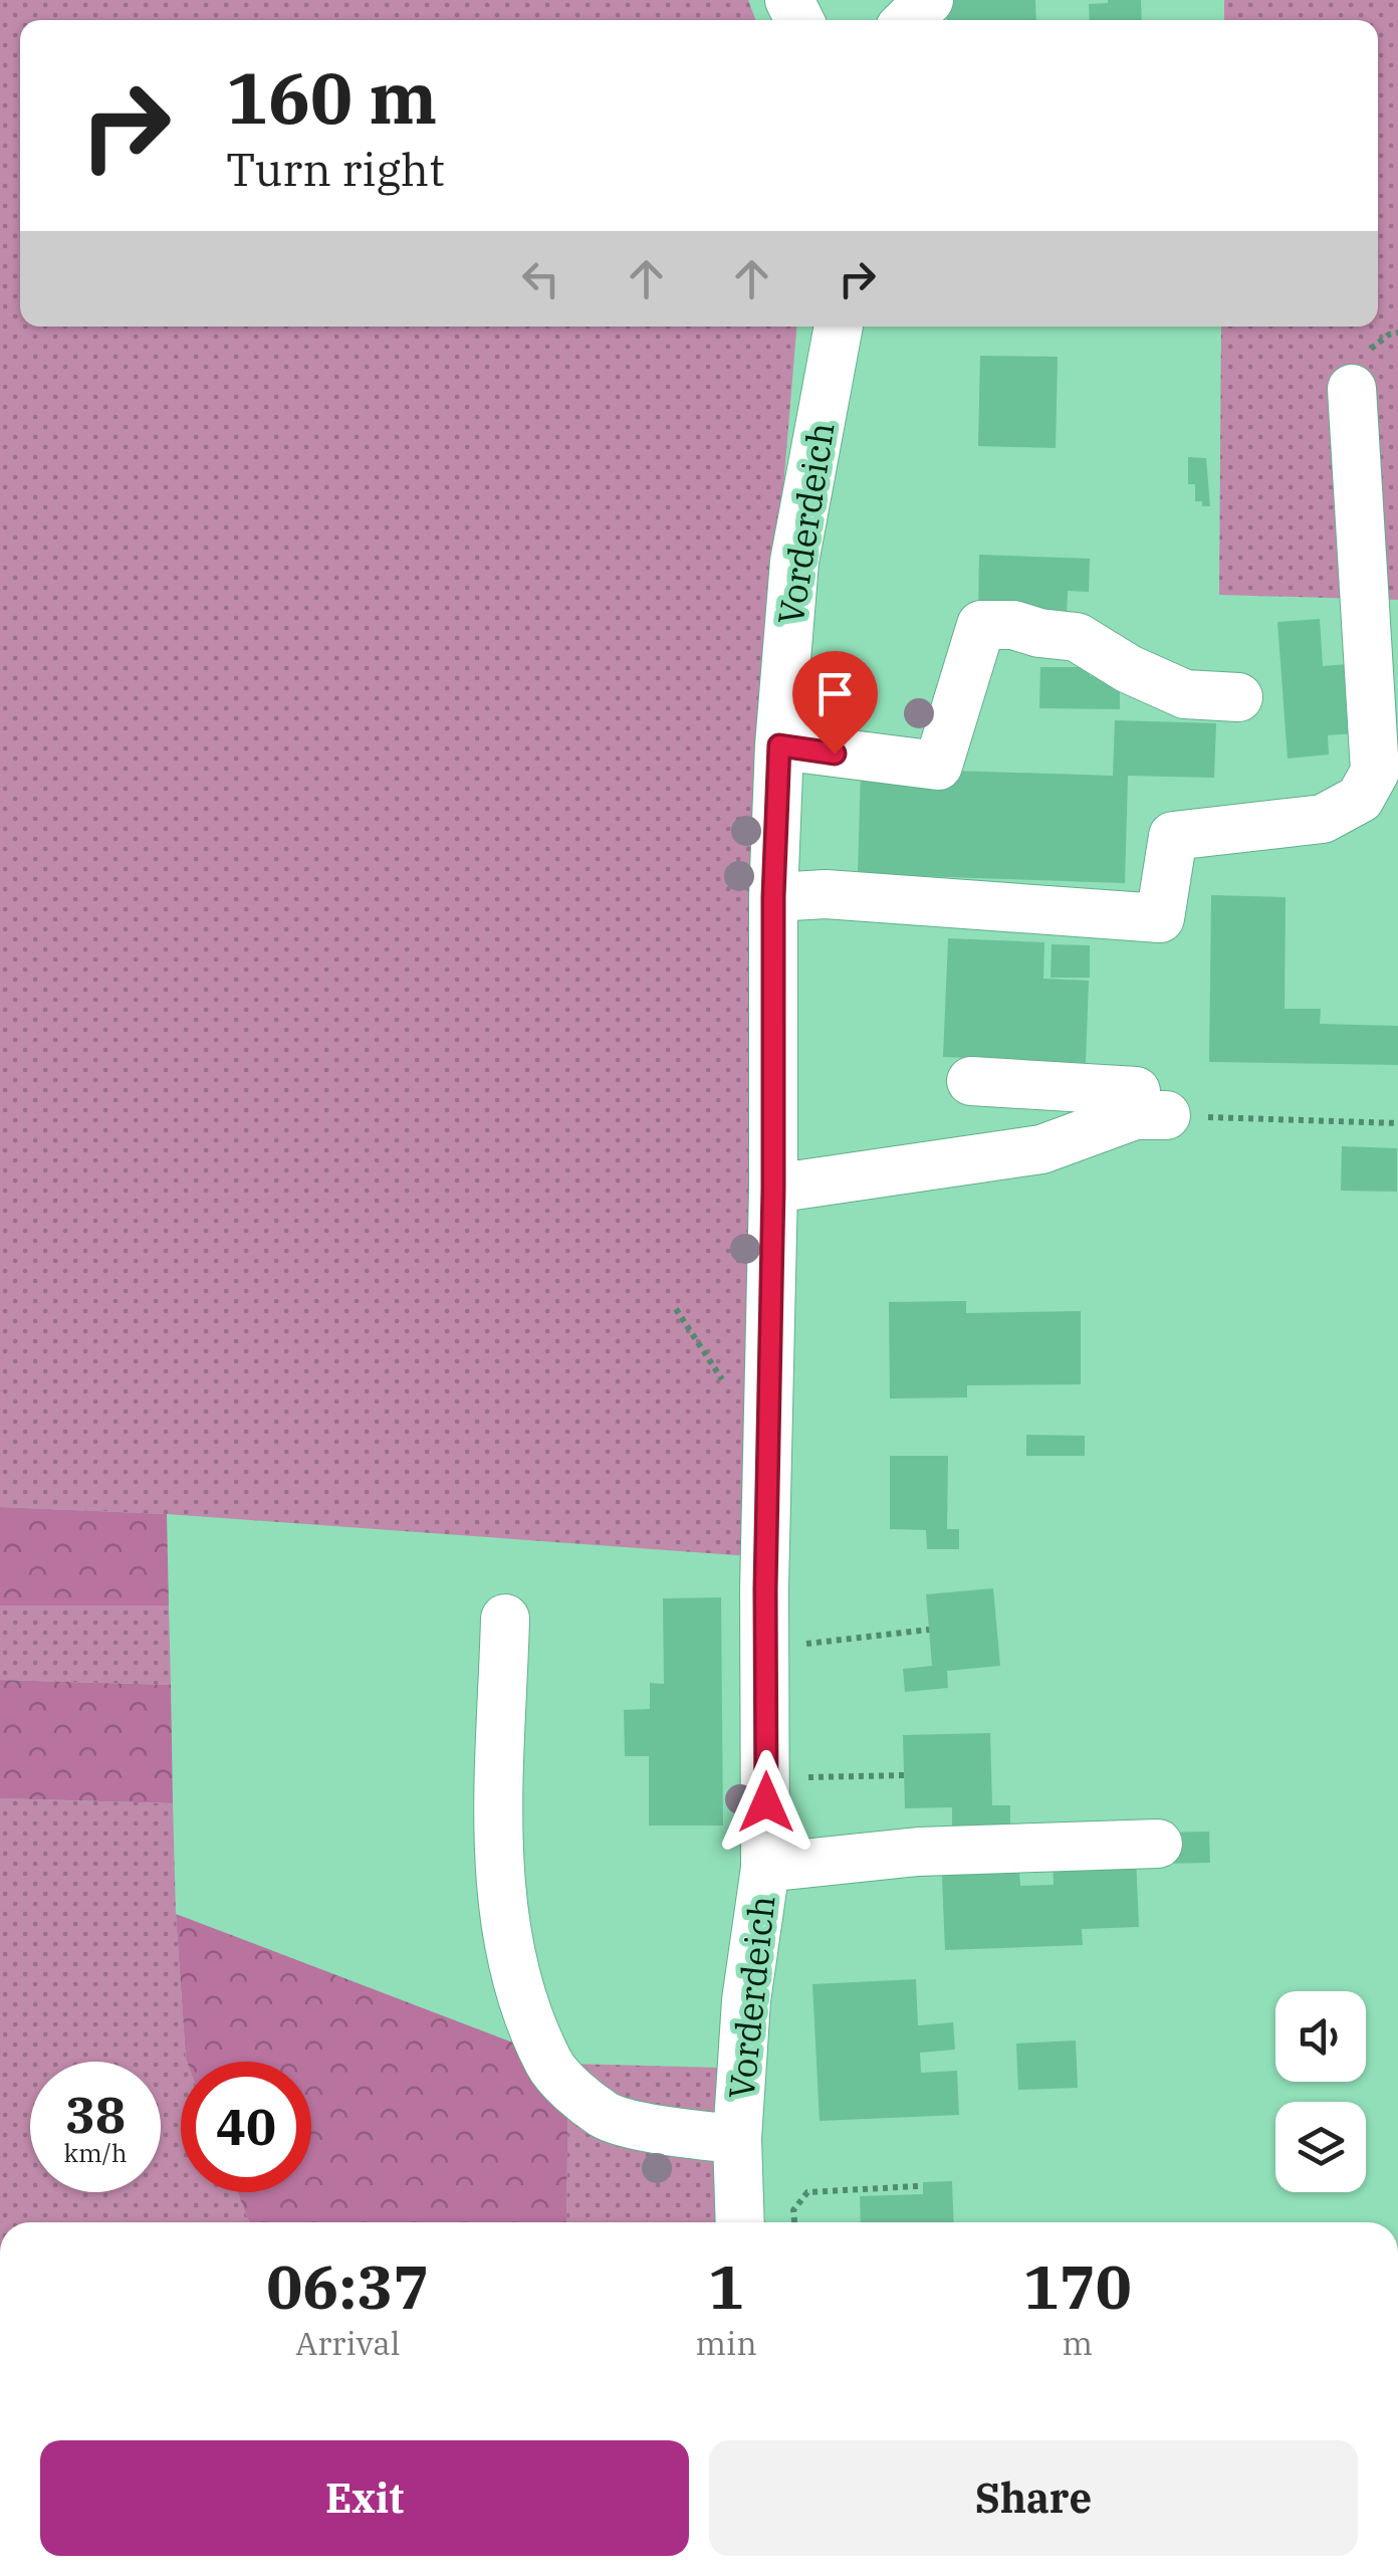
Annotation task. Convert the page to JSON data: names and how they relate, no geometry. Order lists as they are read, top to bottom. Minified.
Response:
{"streets":{"street":["Vorderdeich"]},"page":{"turn":["160 m","Turn right"],"speed":"38 km/h","limit":"40","eta":["06:37","Arrival","1","min","170","m"],"buttons":["Exit","Share"]}}
